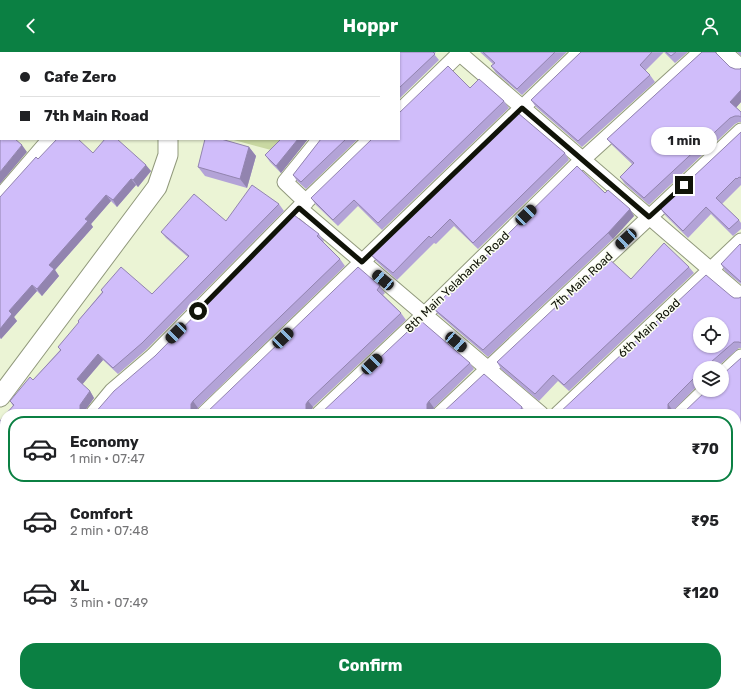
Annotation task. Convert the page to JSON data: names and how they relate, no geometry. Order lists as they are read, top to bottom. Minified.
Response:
{"streets":{"street":["7th Main Road","8th Main Yelahanka Road","6th Main Road"]},"page":{"header":"Hoppr","banner":["Cafe Zero","7th Main Road"],"bubble":"1 min","list":[{"name":"Economy","note":"1 min · 07:47","value":"₹70"},{"name":"Comfort","note":"2 min · 07:48","value":"₹95"},{"name":"XL","note":"3 min · 07:49","value":"₹120"}],"buttons":"Confirm"}}
